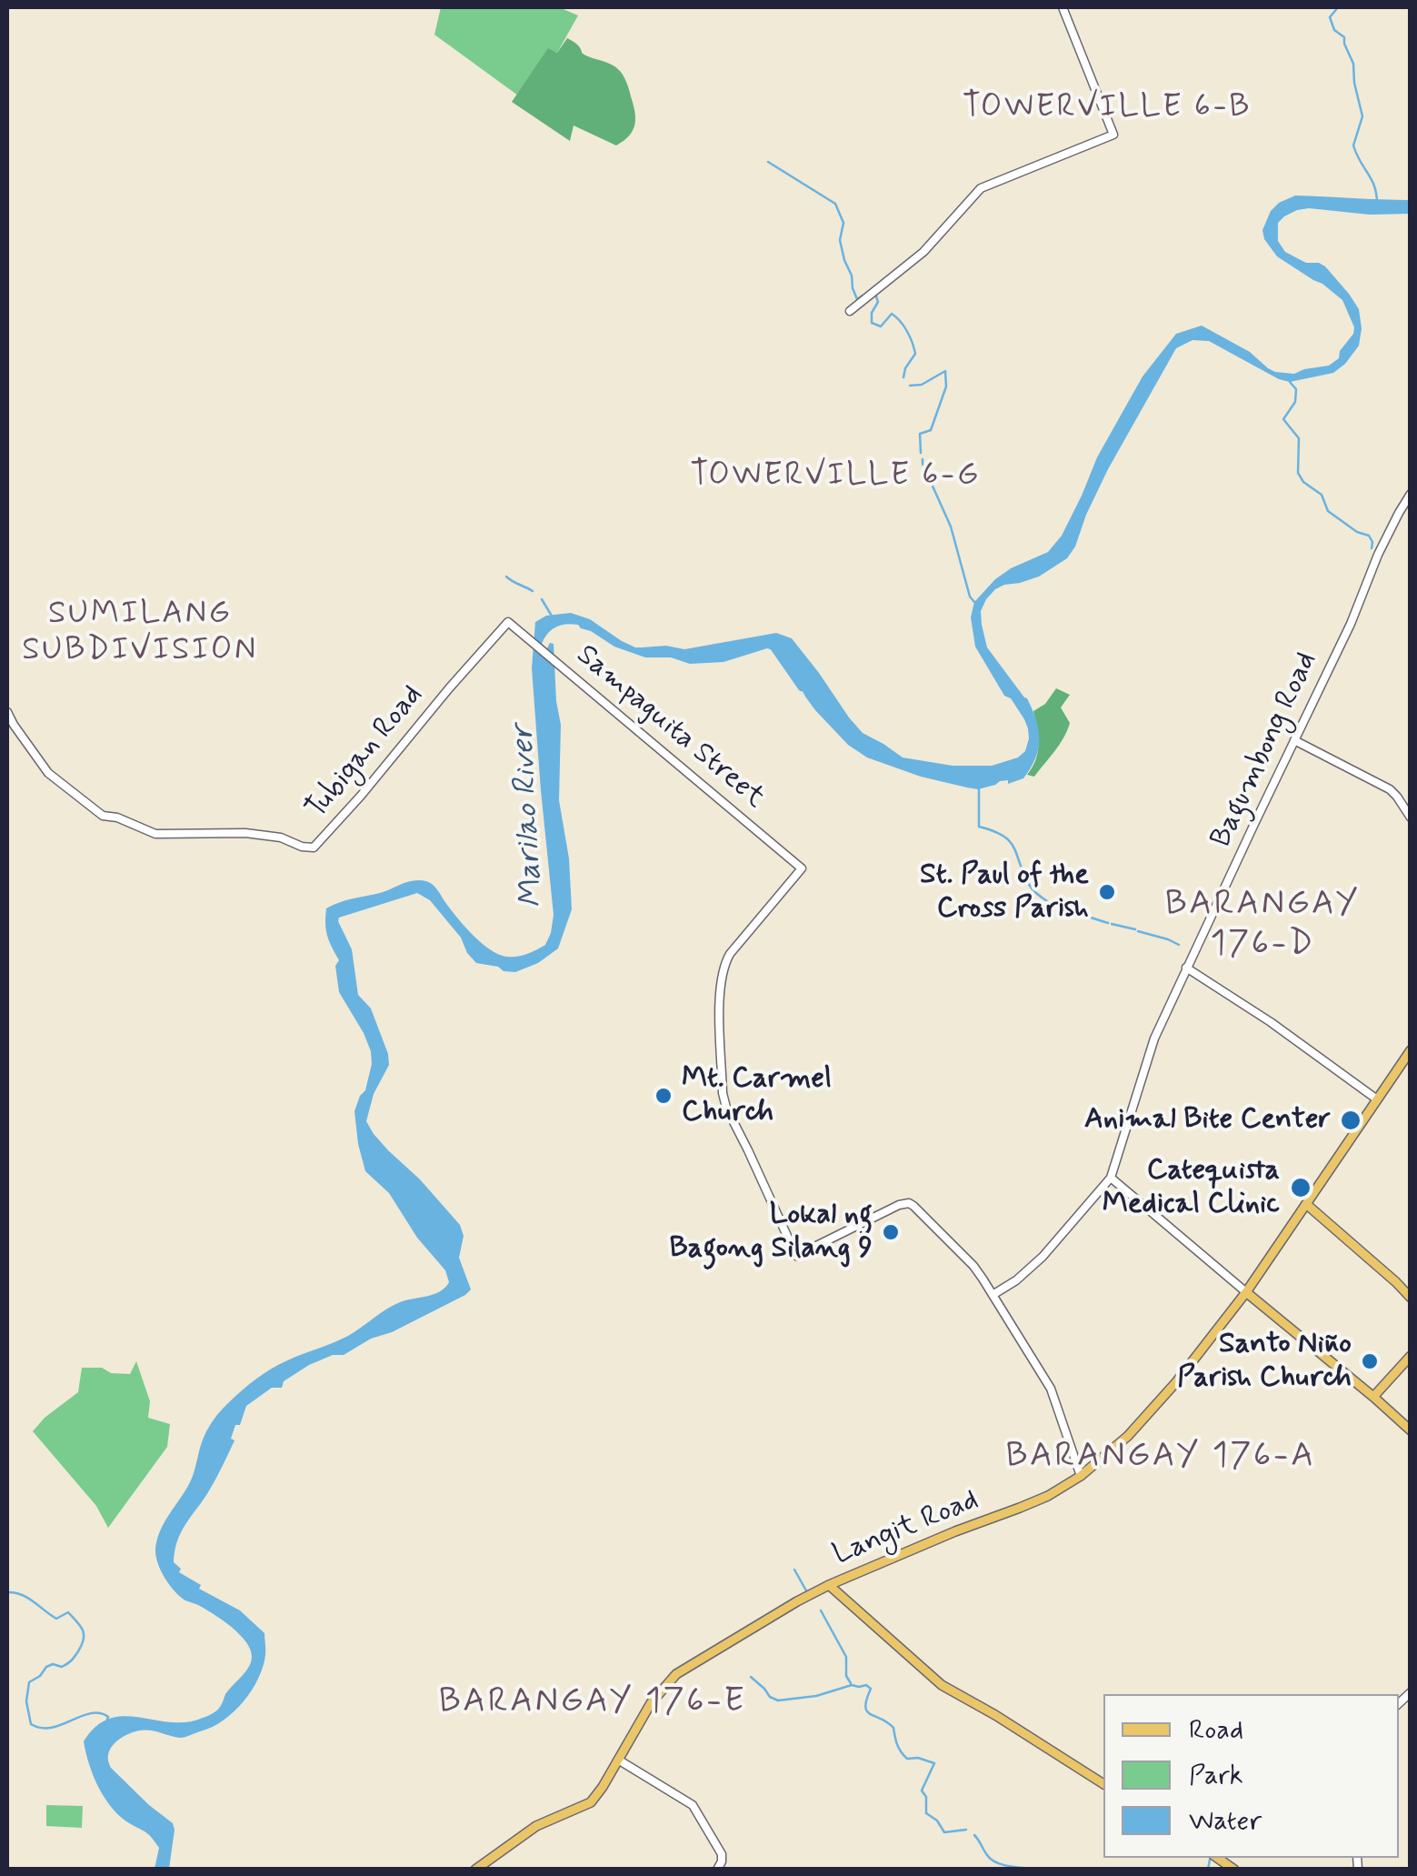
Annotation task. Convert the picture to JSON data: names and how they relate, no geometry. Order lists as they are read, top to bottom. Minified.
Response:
{"streets":{"main road":["Langit Road"],"street":["Sampaguita Street","Bagumbong Road","Tubigan Road"]},"crossings":[["Sampaguita Street","Bagumbong Road"],["Sampaguita Street","Tubigan Road"]],"districts":["TOWERVILLE 6-B","TOWERVILLE 6-G","SUMILANG SUBDIVISION","BARANGAY 176-D","BARANGAY 176-A","BARANGAY 176-E"],"water":["Marilao River"],"places":["St. Paul of the Cross Parish","Mt. Carmel Church","Animal Bite Center","Catequista Medical Clinic","Lokal ng Bagong Silang 9","Santo Niño Parish Church"],"legend":["Road","Park","Water"]}
